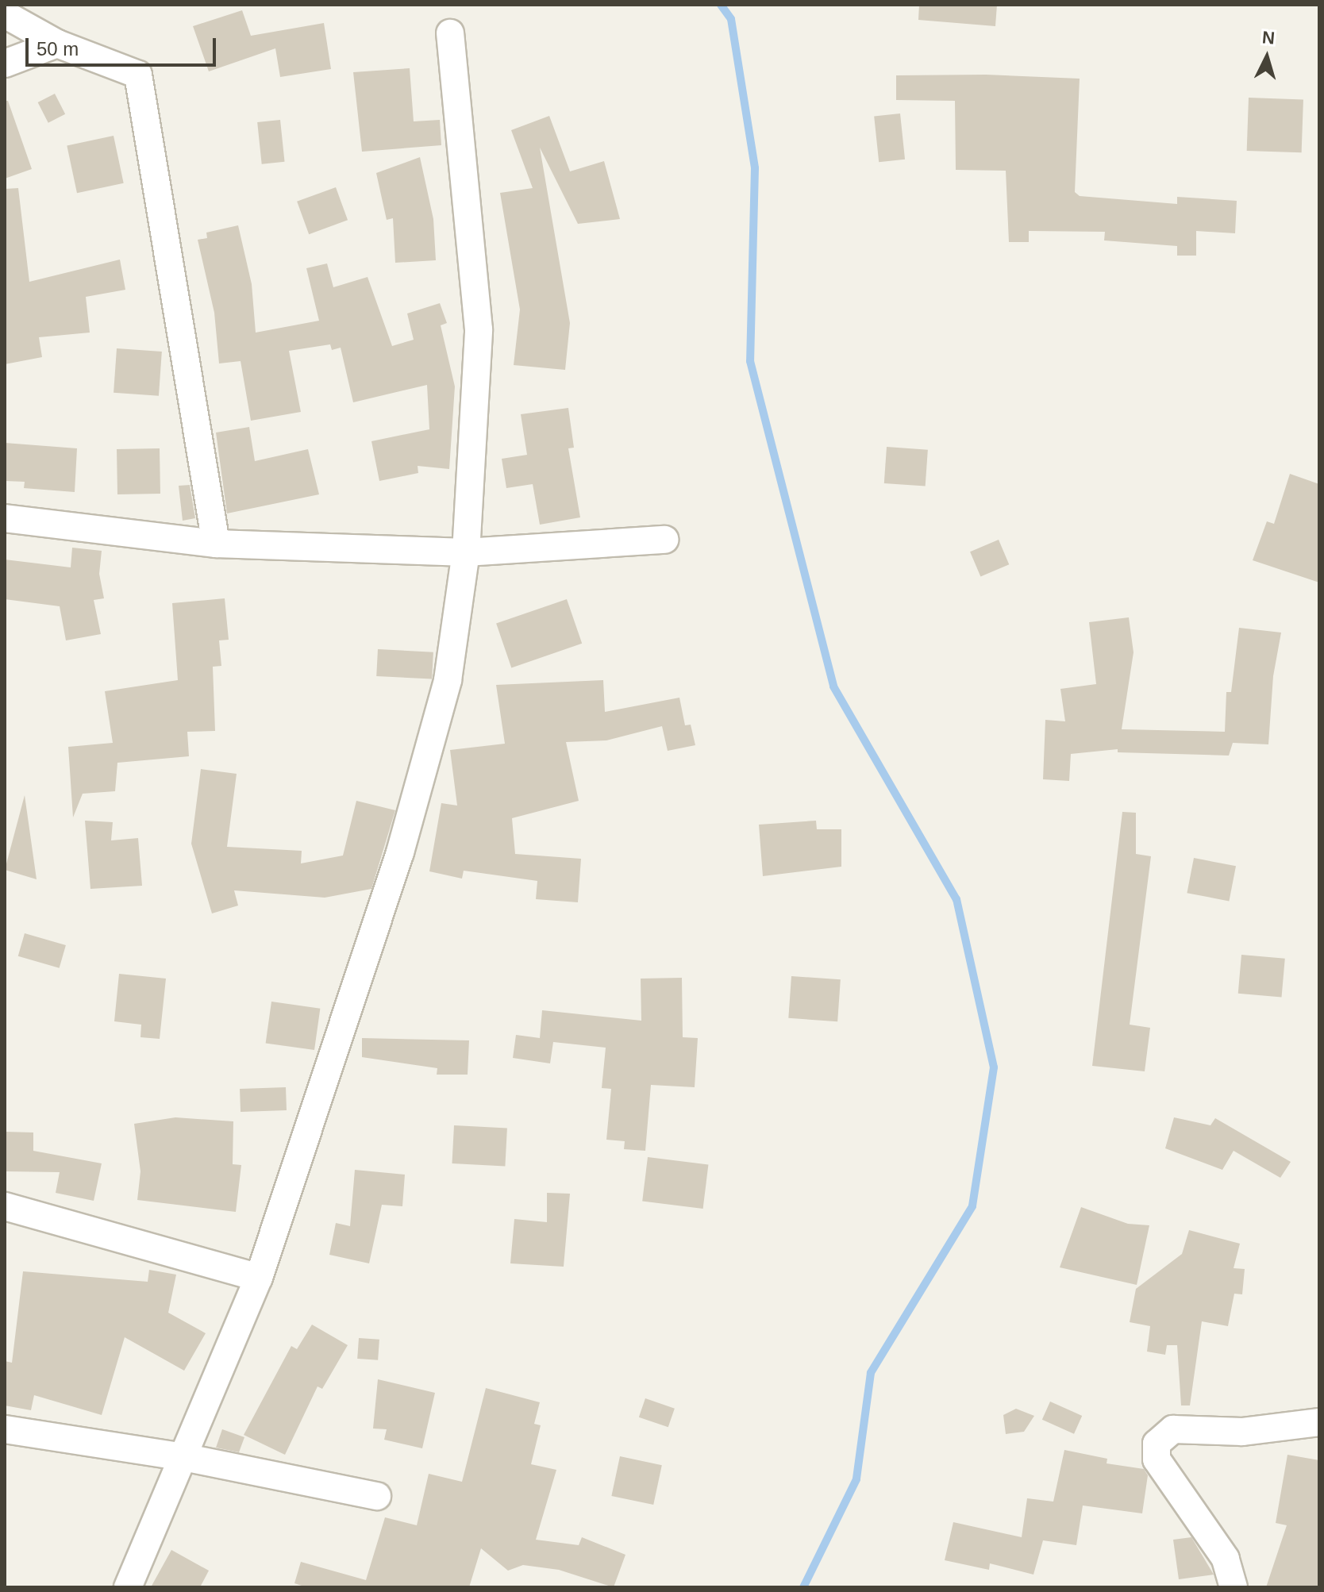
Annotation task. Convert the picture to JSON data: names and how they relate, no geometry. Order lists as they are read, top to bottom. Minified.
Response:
{"scale_bar":"50 m","north":"top"}
